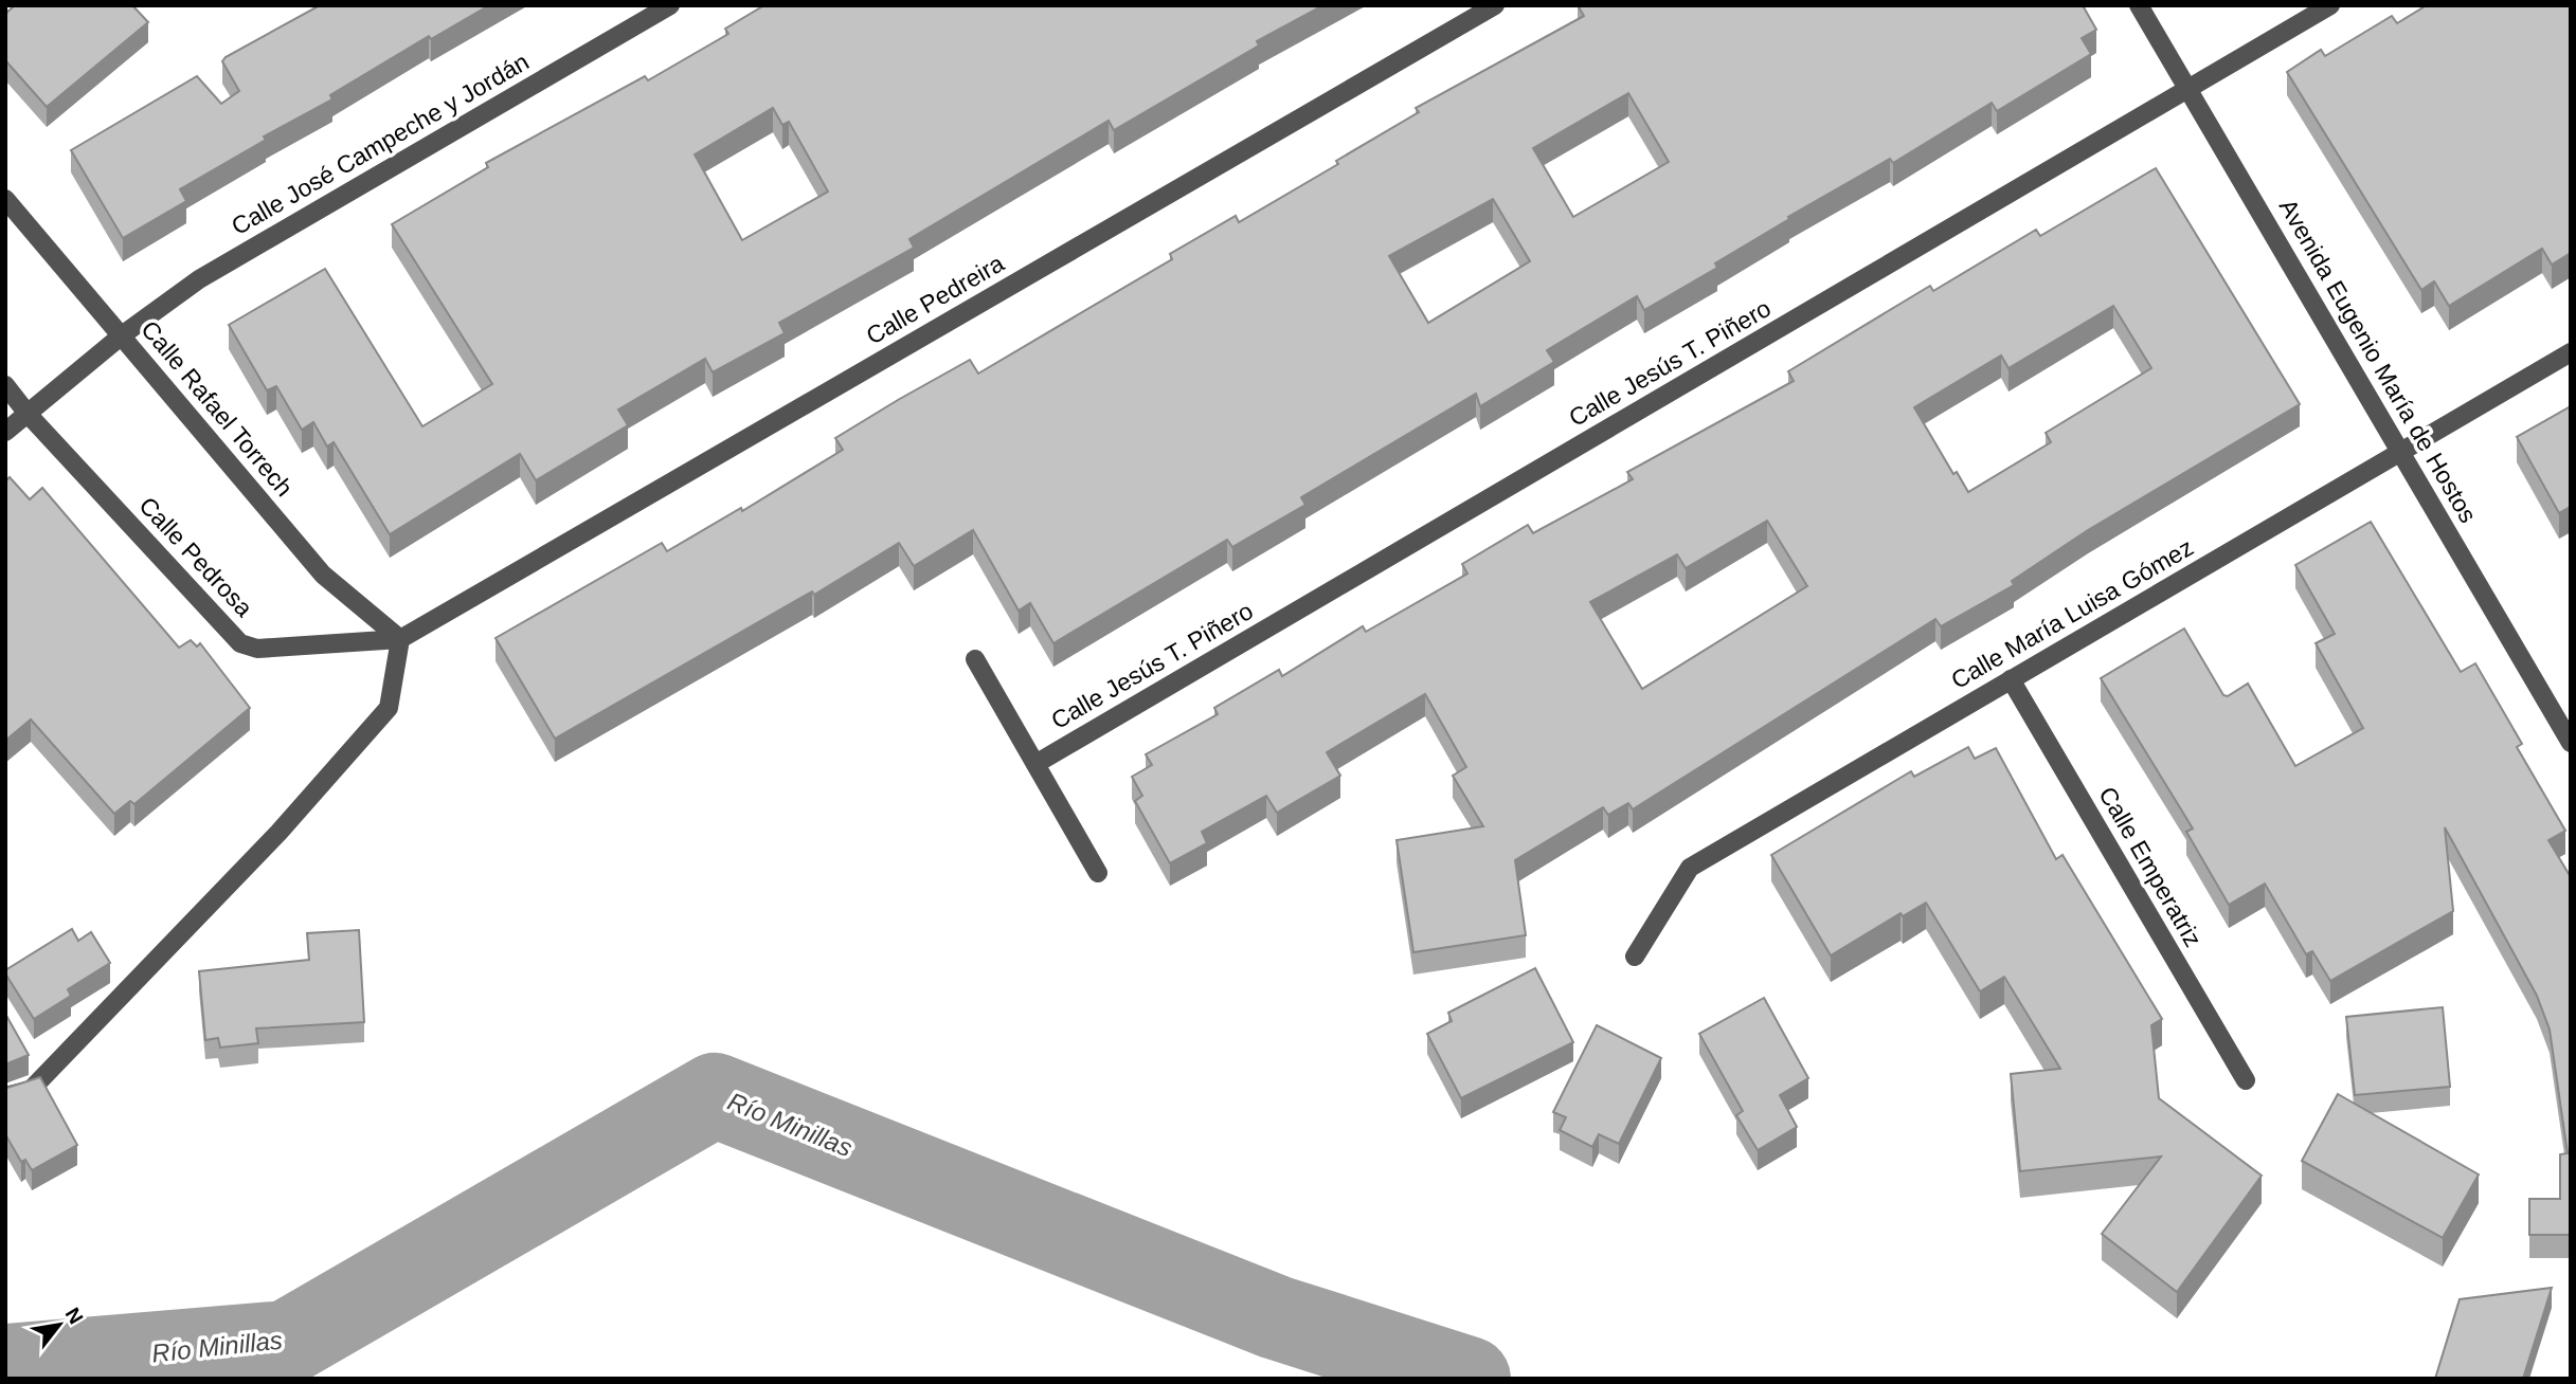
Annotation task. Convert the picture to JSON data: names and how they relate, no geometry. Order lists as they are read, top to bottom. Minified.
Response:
{"streets":{"street":["Calle José Campeche y Jordán","Calle Pedreira","Avenida Eugenio María de Hostos","Calle Jesús T. Piñero","Calle Rafael Torrech","Calle Pedrosa","Calle María Luisa Gómez","Calle Emperatriz"]},"crossings":[["Calle José Campeche y Jordán","Calle Rafael Torrech"],["Calle José Campeche y Jordán","Calle Pedrosa"],["Calle Pedreira","Calle Rafael Torrech"],["Calle Pedreira","Calle Pedrosa"],["Avenida Eugenio María de Hostos","Calle Jesús T. Piñero"],["Avenida Eugenio María de Hostos","Calle María Luisa Gómez"],["Calle Rafael Torrech","Calle Pedrosa"],["Calle María Luisa Gómez","Calle Emperatriz"]],"water":["Río Minillas"],"north":"top right"}
